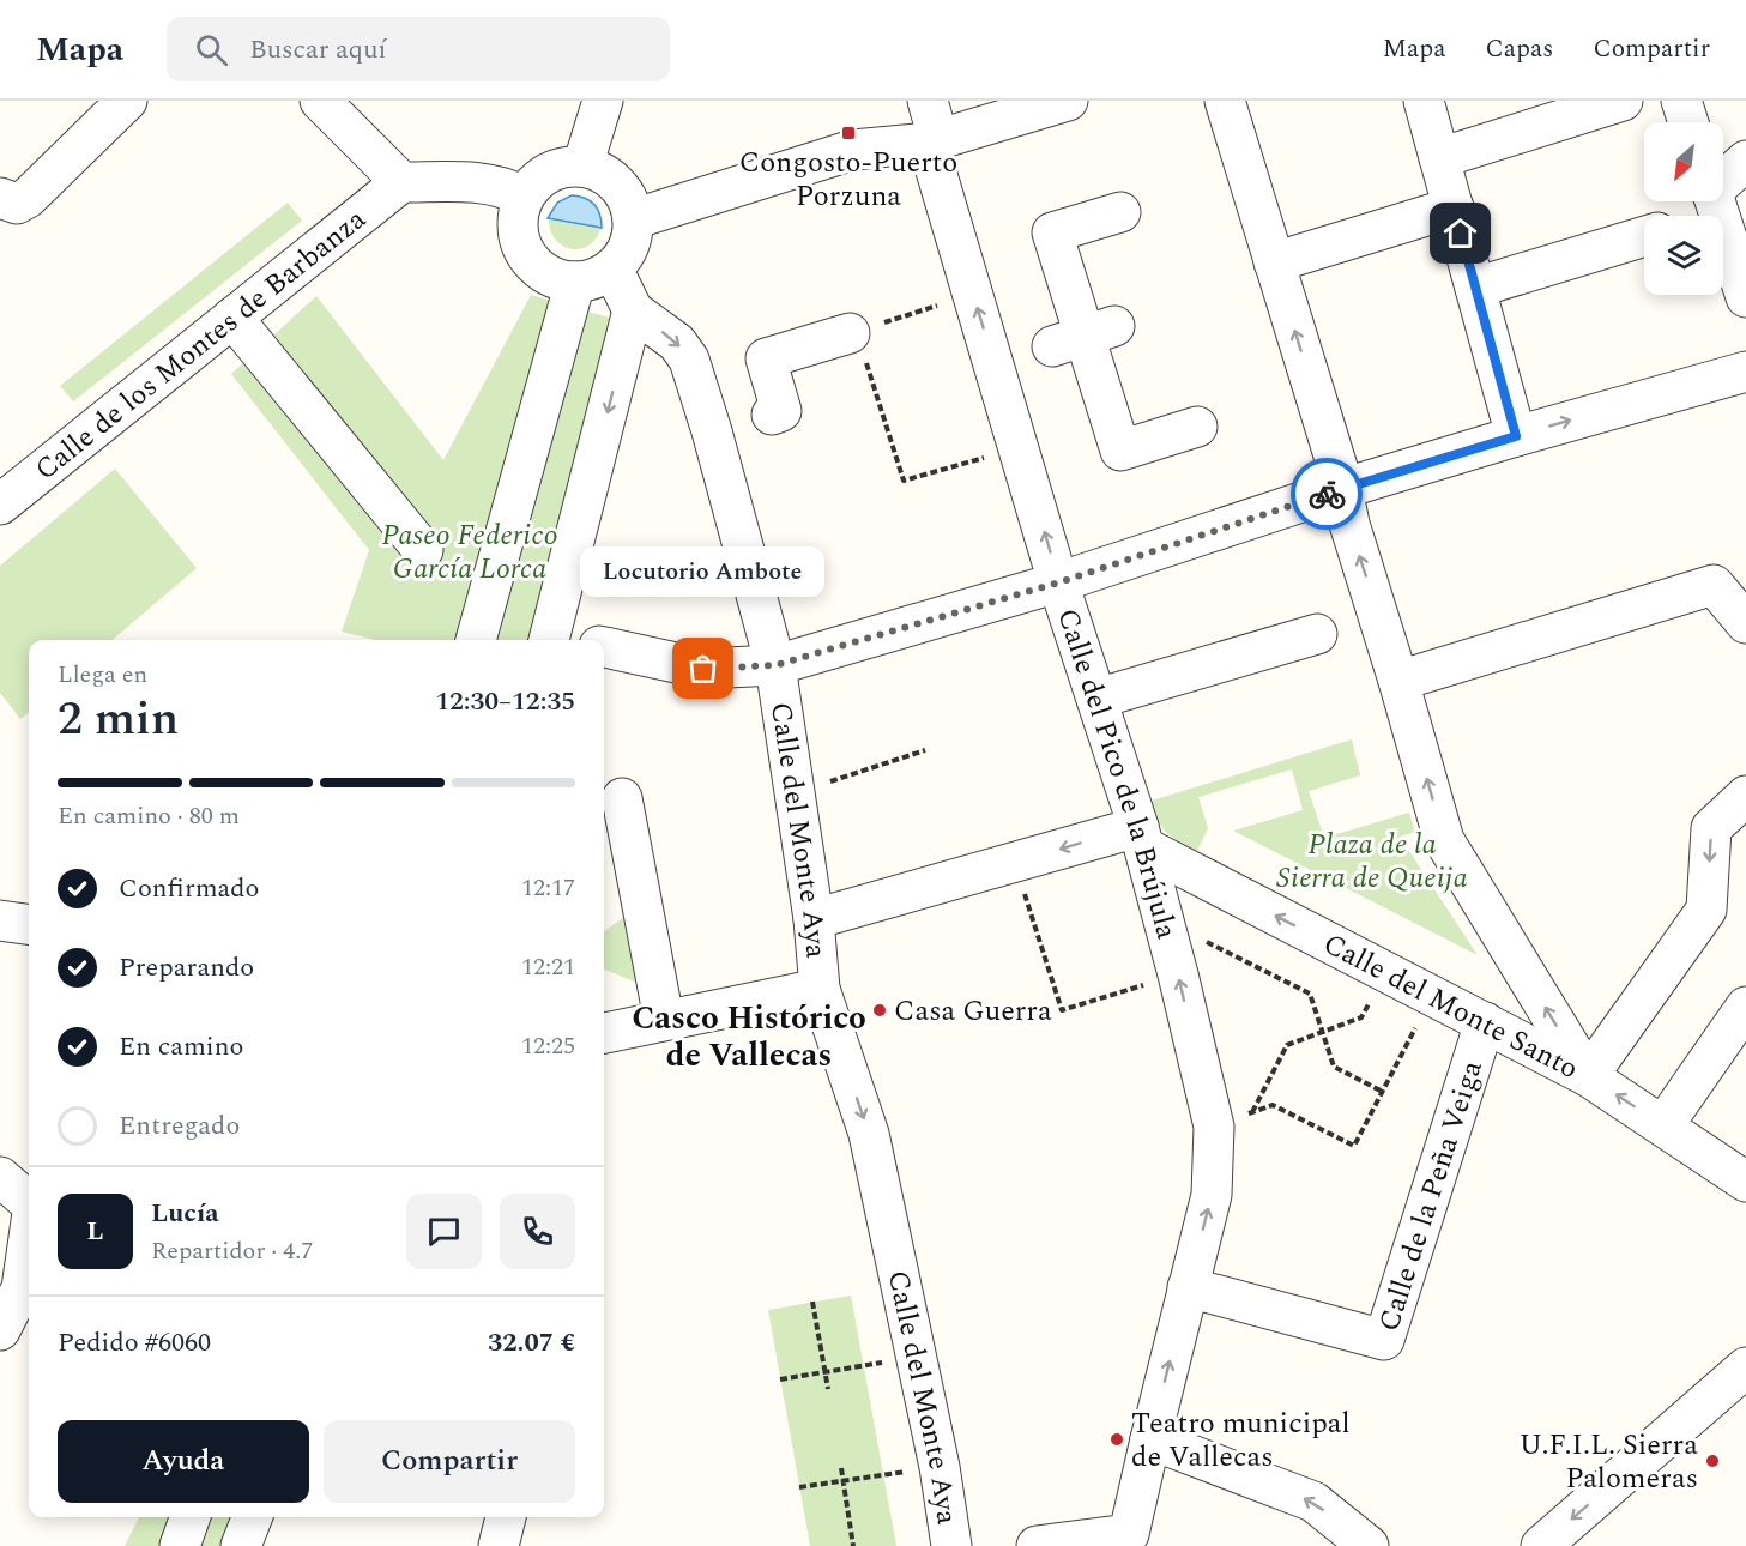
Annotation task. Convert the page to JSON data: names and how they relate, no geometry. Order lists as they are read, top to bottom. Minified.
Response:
{"streets":{"street":["Calle de los Montes de Barbanza","Calle del Pico de la Brújula","Calle del Monte Aya","Calle del Monte Santo","Calle de la Peña Veiga"]},"crossings":[["Calle del Pico de la Brújula","Calle del Monte Santo"],["Calle del Pico de la Brújula","Calle de la Peña Veiga"],["Calle del Monte Santo","Calle de la Peña Veiga"]],"one_way":["Calle del Monte Aya","Calle del Monte Santo"],"districts":["Casco Histórico de Vallecas"],"parks":["Paseo Federico García Lorca","Plaza de la Sierra de Queija"],"places":{"transit":["Congosto-Puerto Porzuna"],"other":["Locutorio Ambote","Casa Guerra","Teatro municipal de Vallecas","U.F.I.L. Sierra Palomeras"]},"north":"bottom left","page":{"header":"Mapa","search":"Buscar aquí","nav":["Mapa","Capas","Compartir"],"bubble":"Locutorio Ambote","heading":["2 min","Llega en","12:30–12:35"],"panel":["Lucía","Repartidor · 4.7","Pedido #6060","32.07 €"],"bar":"En camino · 80 m","list":[["Confirmado","12:17"],["Preparando","12:21"],["En camino","12:25"],"Entregado"],"round":"L","buttons":["Ayuda","Compartir"]}}
